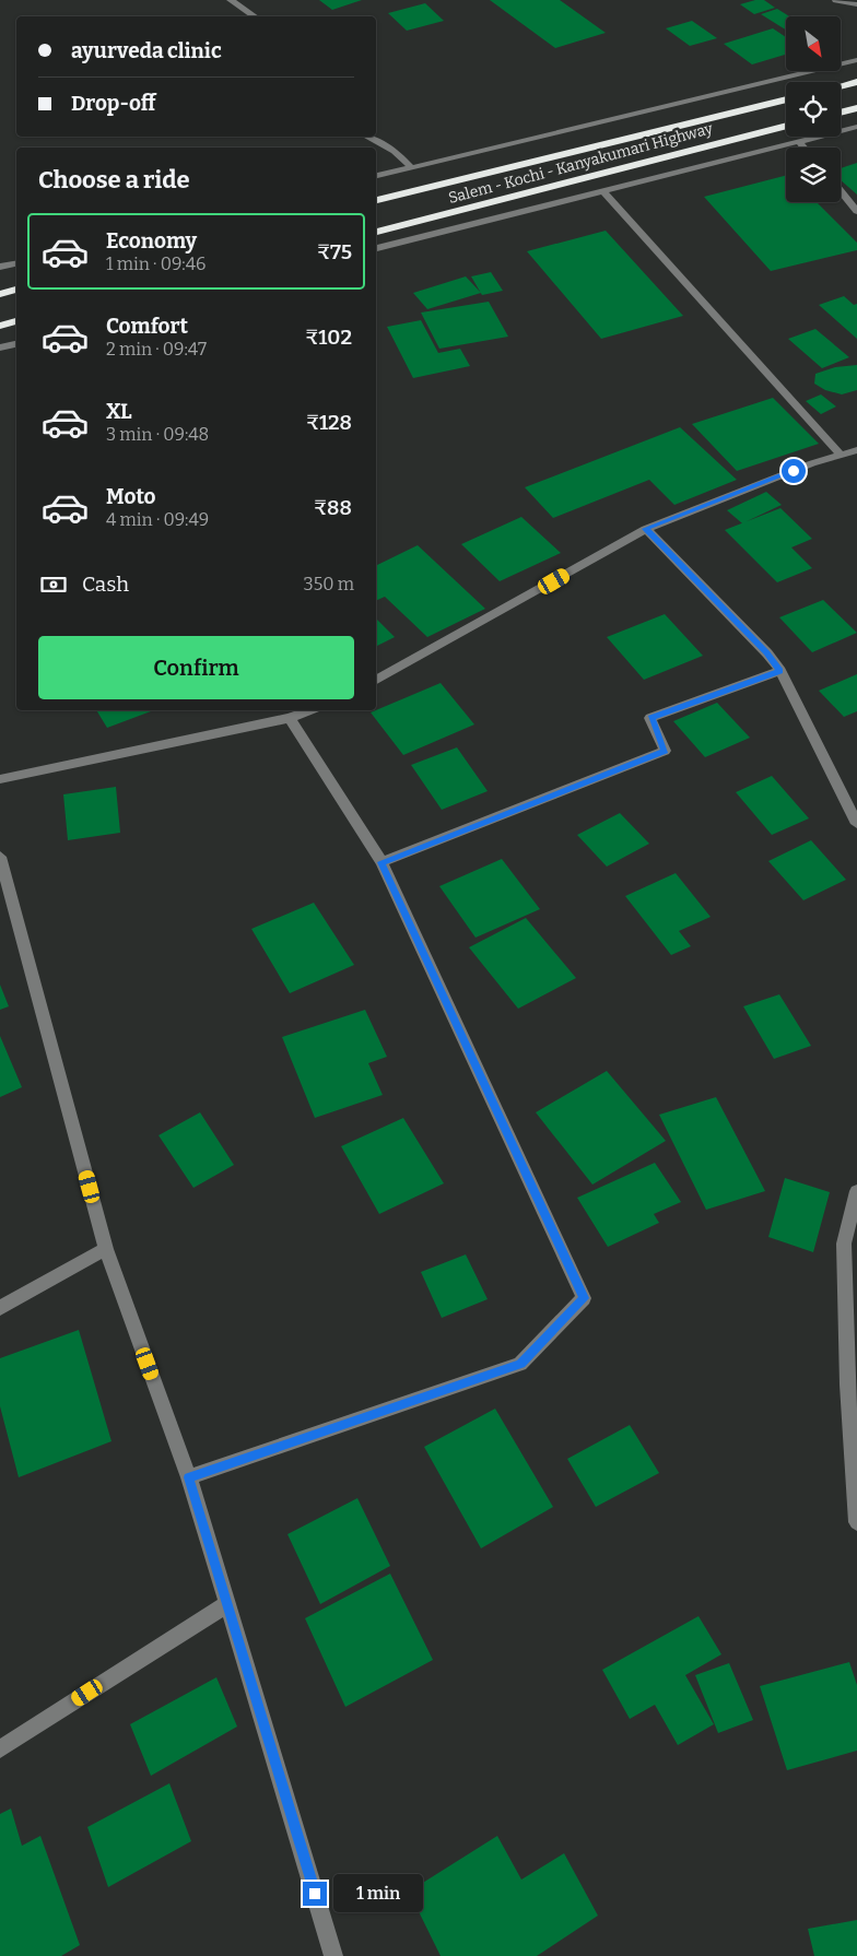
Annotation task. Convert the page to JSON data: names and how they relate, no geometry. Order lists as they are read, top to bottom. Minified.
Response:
{"streets":{"highway":["Salem - Kochi - Kanyakumari Highway"]},"north":"bottom right","page":{"banner":["ayurveda clinic","Drop-off"],"heading":"Choose a ride","list":[{"name":"Economy","note":"1 min · 09:46","value":"₹75"},{"name":"Comfort","note":"2 min · 09:47","value":"₹102"},{"name":"XL","note":"3 min · 09:48","value":"₹128"},{"name":"Moto","note":"4 min · 09:49","value":"₹88"}],"pay":["Cash","350 m"],"buttons":"Confirm","bubble":"1 min"}}
